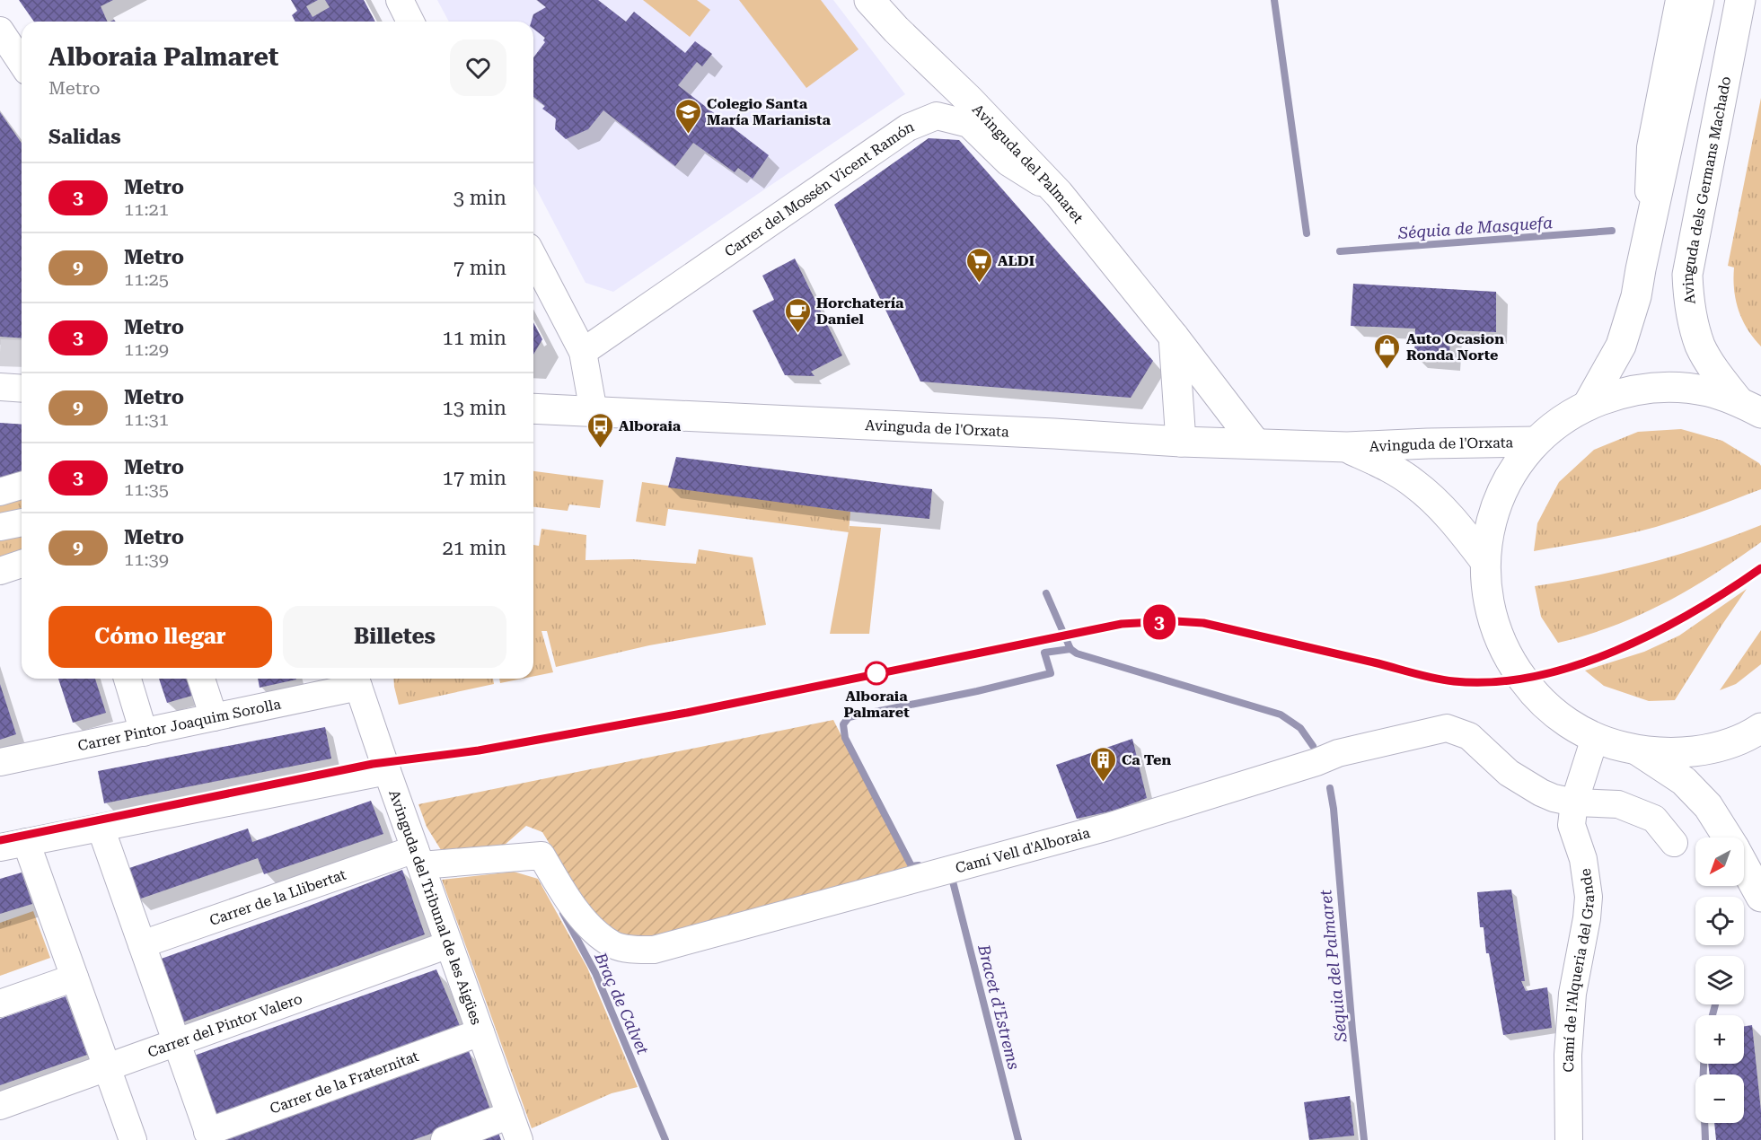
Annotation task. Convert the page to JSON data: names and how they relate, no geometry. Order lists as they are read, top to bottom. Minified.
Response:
{"streets":{"main road":["Avinguda del Palmaret","Avinguda dels Germans Machado","Avinguda de l'Orxata"],"street":["Carrer del Mossén Vicent Ramón","Carrer Pintor Joaquim Sorolla","Camí Vell d'Alboraia","Carrer de la Llibertat","Avinguda del Tribunal de les Aigües","Camí de l'Alqueria del Grande","Carrer del Pintor Valero","Carrer de la Fraternitat"]},"crossings":[["Avinguda del Palmaret","Carrer del Mossén Vicent Ramón"],["Avinguda del Palmaret","Avinguda de l'Orxata"],["Carrer Pintor Joaquim Sorolla","Avinguda del Tribunal de les Aigües"],["Camí Vell d'Alboraia","Carrer de la Llibertat"],["Camí Vell d'Alboraia","Avinguda del Tribunal de les Aigües"],["Camí Vell d'Alboraia","Camí de l'Alqueria del Grande"],["Carrer de la Llibertat","Avinguda del Tribunal de les Aigües"],["Avinguda del Tribunal de les Aigües","Carrer del Pintor Valero"],["Avinguda del Tribunal de les Aigües","Carrer de la Fraternitat"]],"water":["Séquia de Masquefa","Séquia del Palmaret","Braç de Calvet","Bracet d'Estrems"],"places":{"school or university":["Colegio Santa María Marianista"],"supermarket":["ALDI"],"cafe":["Horchatería Daniel"],"shop":["Auto Ocasion Ronda Norte"],"bus stop":["Alboraia"],"other":["Alboraia Palmaret"],"building":["Ca Ten"]},"lines":["metro line 3"],"north":"bottom left","page":{"on_map":"3","heading":[["Alboraia Palmaret","Metro"],"Salidas"],"list":[{"mark":"3","name":"Metro","note":"11:21","value":"3 min"},{"mark":"9","name":"Metro","note":"11:25","value":"7 min"},{"mark":"3","name":"Metro","note":"11:29","value":"11 min"},{"mark":"9","name":"Metro","note":"11:31","value":"13 min"},{"mark":"3","name":"Metro","note":"11:35","value":"17 min"},{"mark":"9","name":"Metro","note":"11:39","value":"21 min"}],"buttons":["Cómo llegar","Billetes"],"map_buttons":["+","−"]}}
